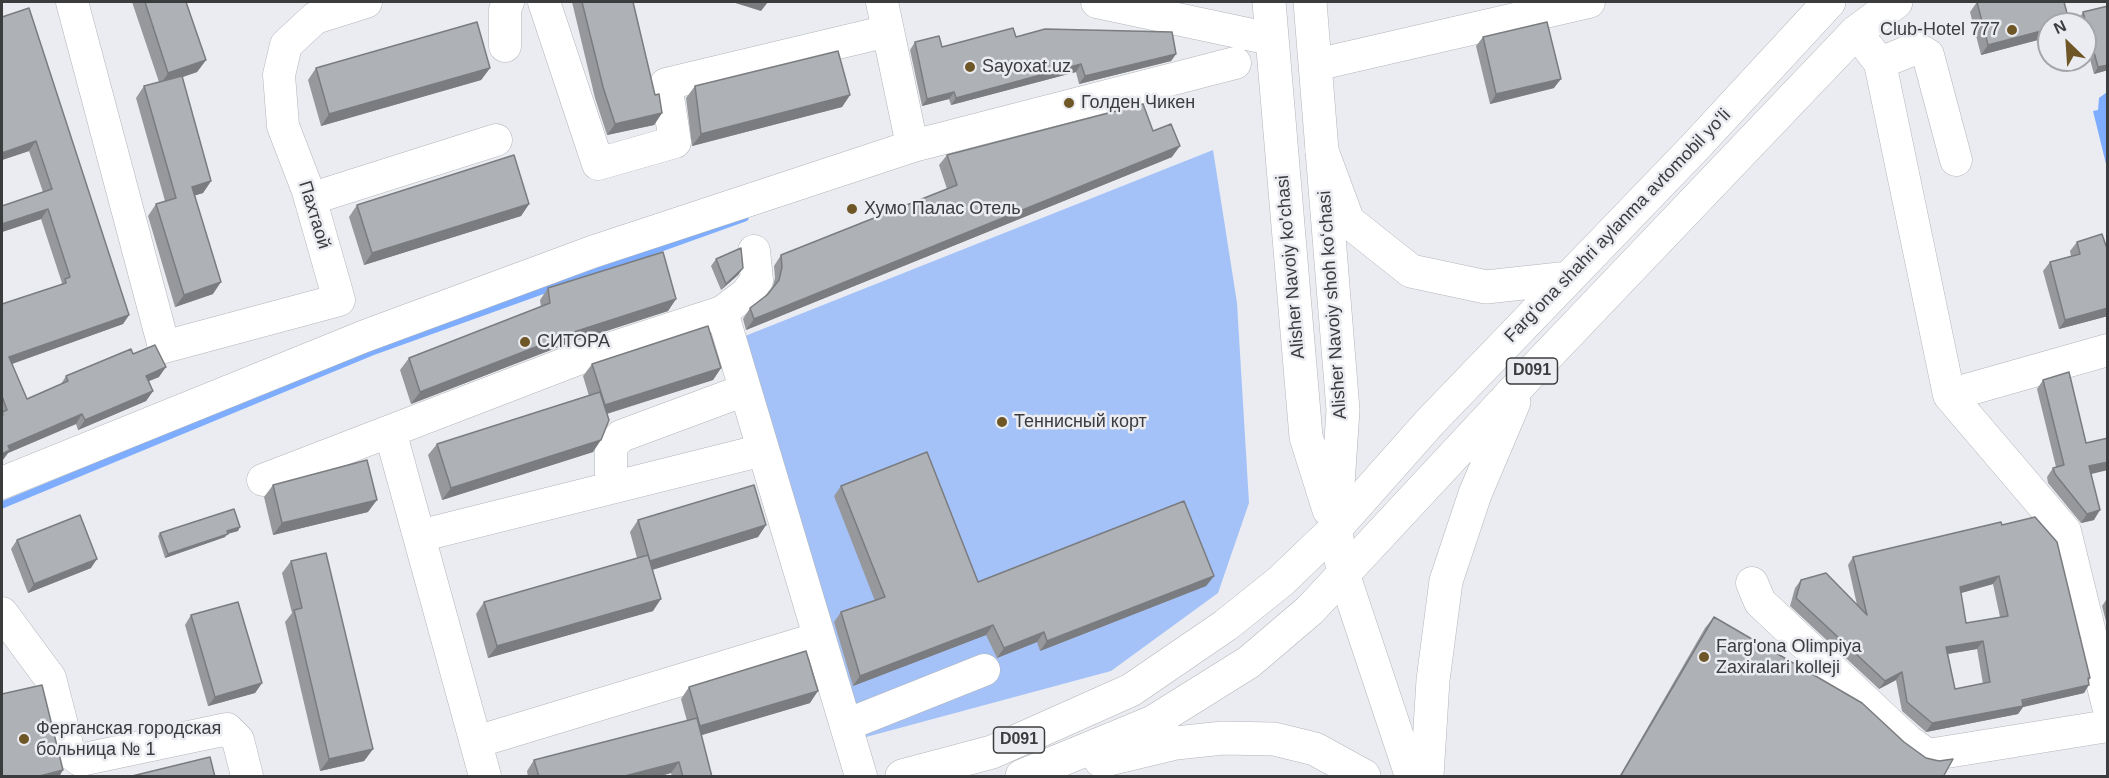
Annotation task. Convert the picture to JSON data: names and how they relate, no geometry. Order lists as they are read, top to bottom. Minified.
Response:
{"streets":{"main road":["Fargʻona shahri aylanma avtomobil yoʻli","Alisher Navoiy ko'chasi","Alisher Navoiy shoh koʻchasi","D091"],"street":["Пахтаой"]},"crossings":[["Fargʻona shahri aylanma avtomobil yoʻli","Alisher Navoiy ko'chasi"],["Fargʻona shahri aylanma avtomobil yoʻli","Alisher Navoiy shoh koʻchasi"],["Alisher Navoiy ko'chasi","Alisher Navoiy shoh koʻchasi"]],"places":["Club-Hotel 777","Sayoxat.uz","Голден Чикен","Хумо Палас Отель","СИТОРА","Теннисный корт","Farg'ona Olimpiya Zaxiralari kolleji","Ферганская городская больница № 1"],"north":"top left"}
